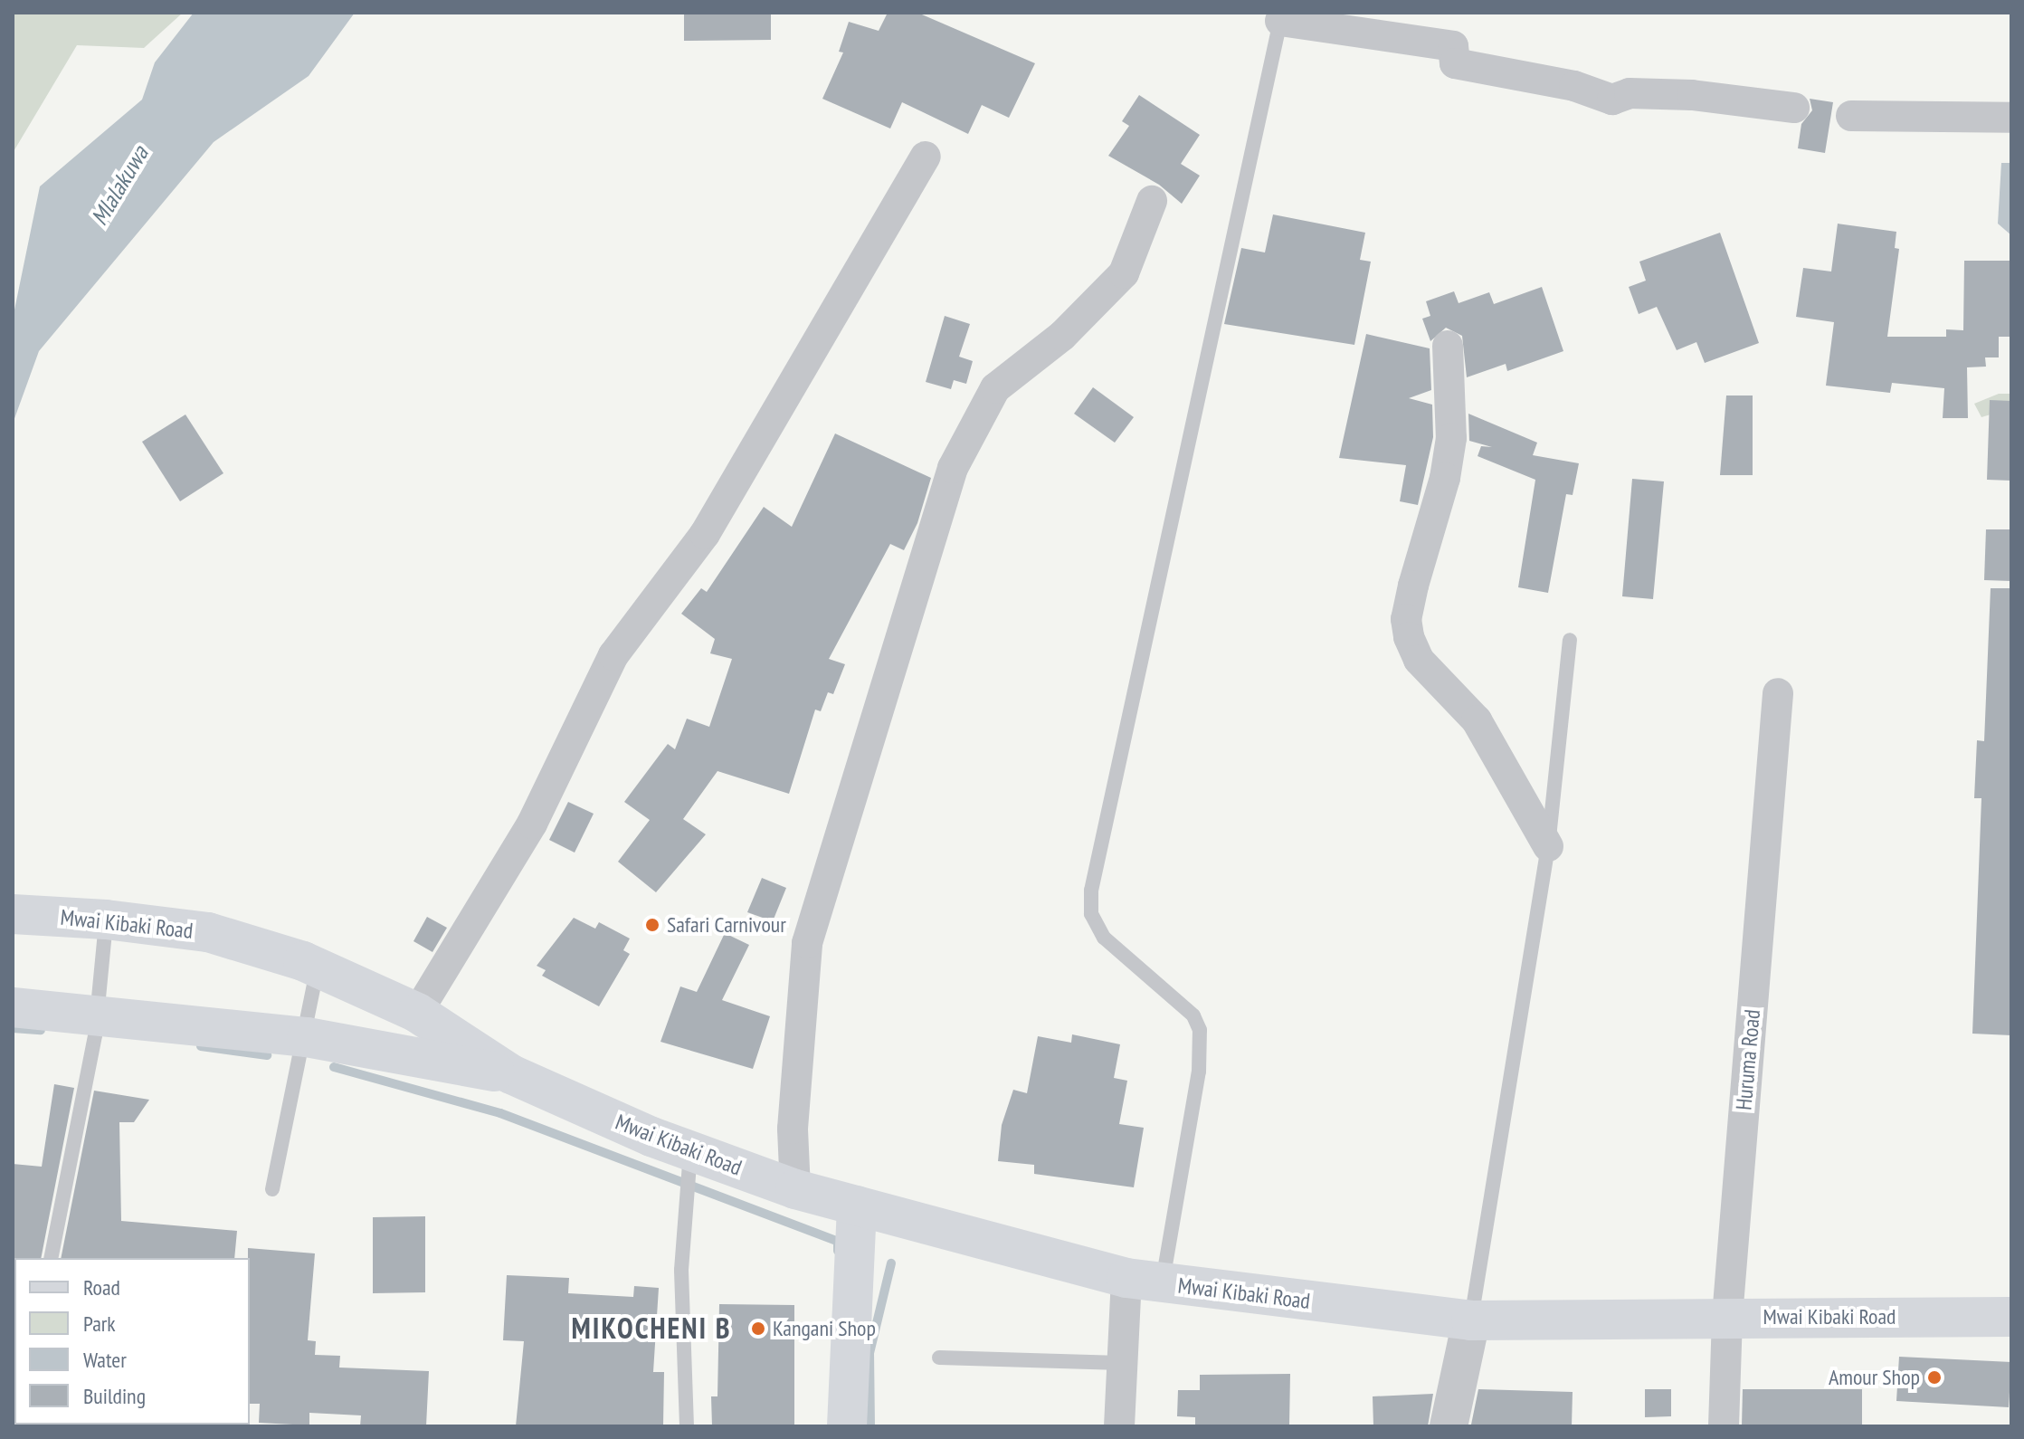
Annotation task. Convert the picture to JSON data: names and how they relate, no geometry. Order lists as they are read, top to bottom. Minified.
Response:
{"streets":{"main road":["Mwai Kibaki Road"],"street":["Huruma Road"]},"crossings":[["Mwai Kibaki Road","Huruma Road"]],"districts":["MIKOCHENI B"],"water":["Mlalakuwa"],"places":["Safari Carnivour","Kangani Shop","Amour Shop"],"legend":["Road","Park","Water","Building"]}
